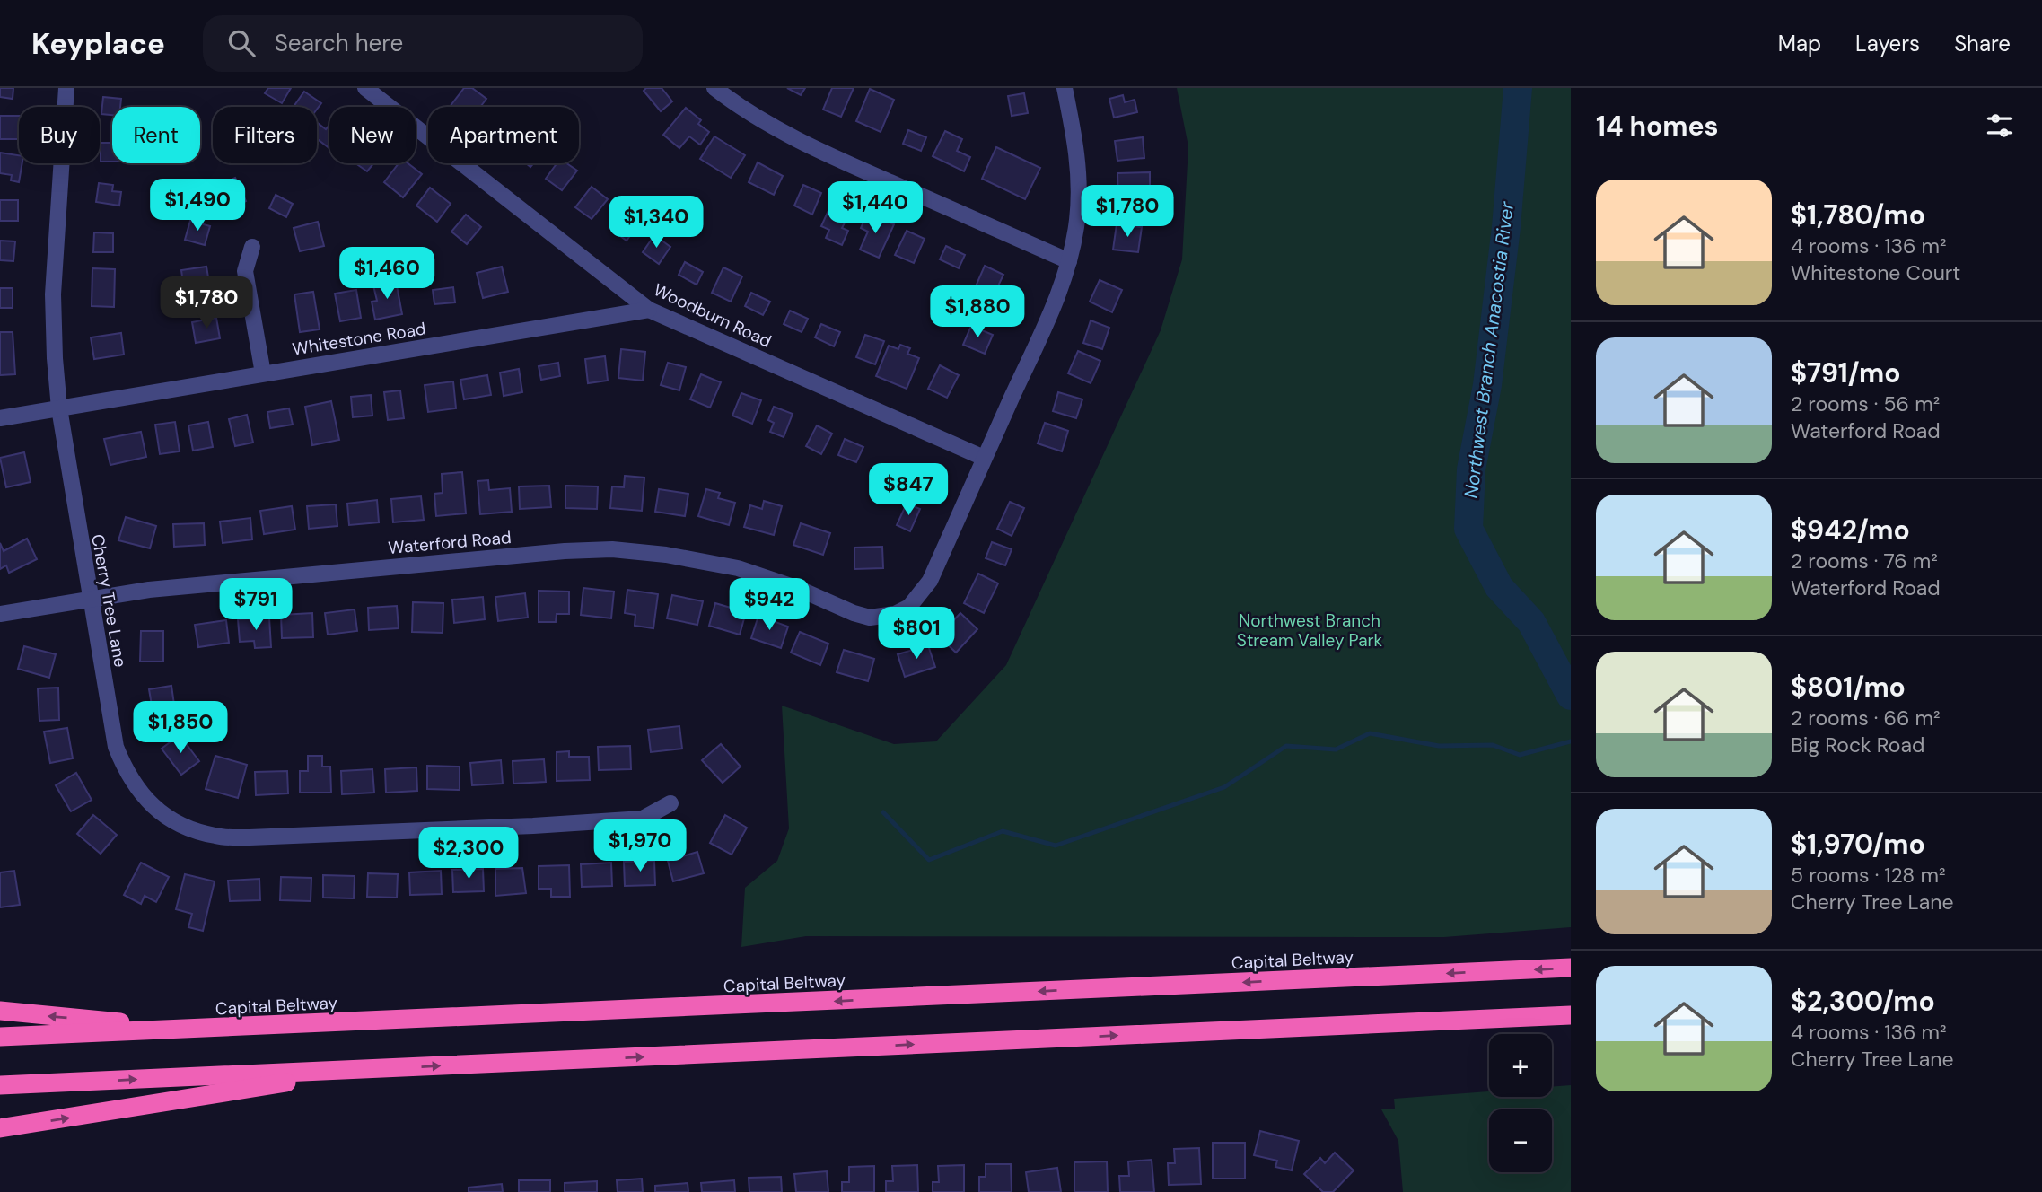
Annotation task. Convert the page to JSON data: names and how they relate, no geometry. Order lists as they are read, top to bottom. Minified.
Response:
{"streets":{"highway":["Capital Beltway"],"street":["Woodburn Road","Whitestone Road","Waterford Road","Cherry Tree Lane"]},"crossings":[["Woodburn Road","Whitestone Road"],["Woodburn Road","Waterford Road"],["Whitestone Road","Cherry Tree Lane"],["Waterford Road","Cherry Tree Lane"]],"water":["Northwest Branch Anacostia River"],"parks":["Northwest Branch Stream Valley Park"],"page":{"header":"Keyplace","search":"Search here","nav":["Map","Layers","Share"],"heading":"14 homes","chip":["Buy","Rent","Filters","New","Apartment"],"list":[{"name":"$1,780/mo","note":"4 rooms · 136 m² · Whitestone Court"},{"name":"$791/mo","note":"2 rooms · 56 m² · Waterford Road"},{"name":"$942/mo","note":"2 rooms · 76 m² · Waterford Road"},{"name":"$801/mo","note":"2 rooms · 66 m² · Big Rock Road"},{"name":"$1,970/mo","note":"5 rooms · 128 m² · Cherry Tree Lane"},{"name":"$2,300/mo","note":"4 rooms · 136 m² · Cherry Tree Lane"}],"price":["$1,490","$1,440","$1,780","$1,340","$1,460","$1,780","$1,880","$847","$791","$942","$801","$1,850","$1,970","$2,300"],"map_buttons":["+","−"]}}
